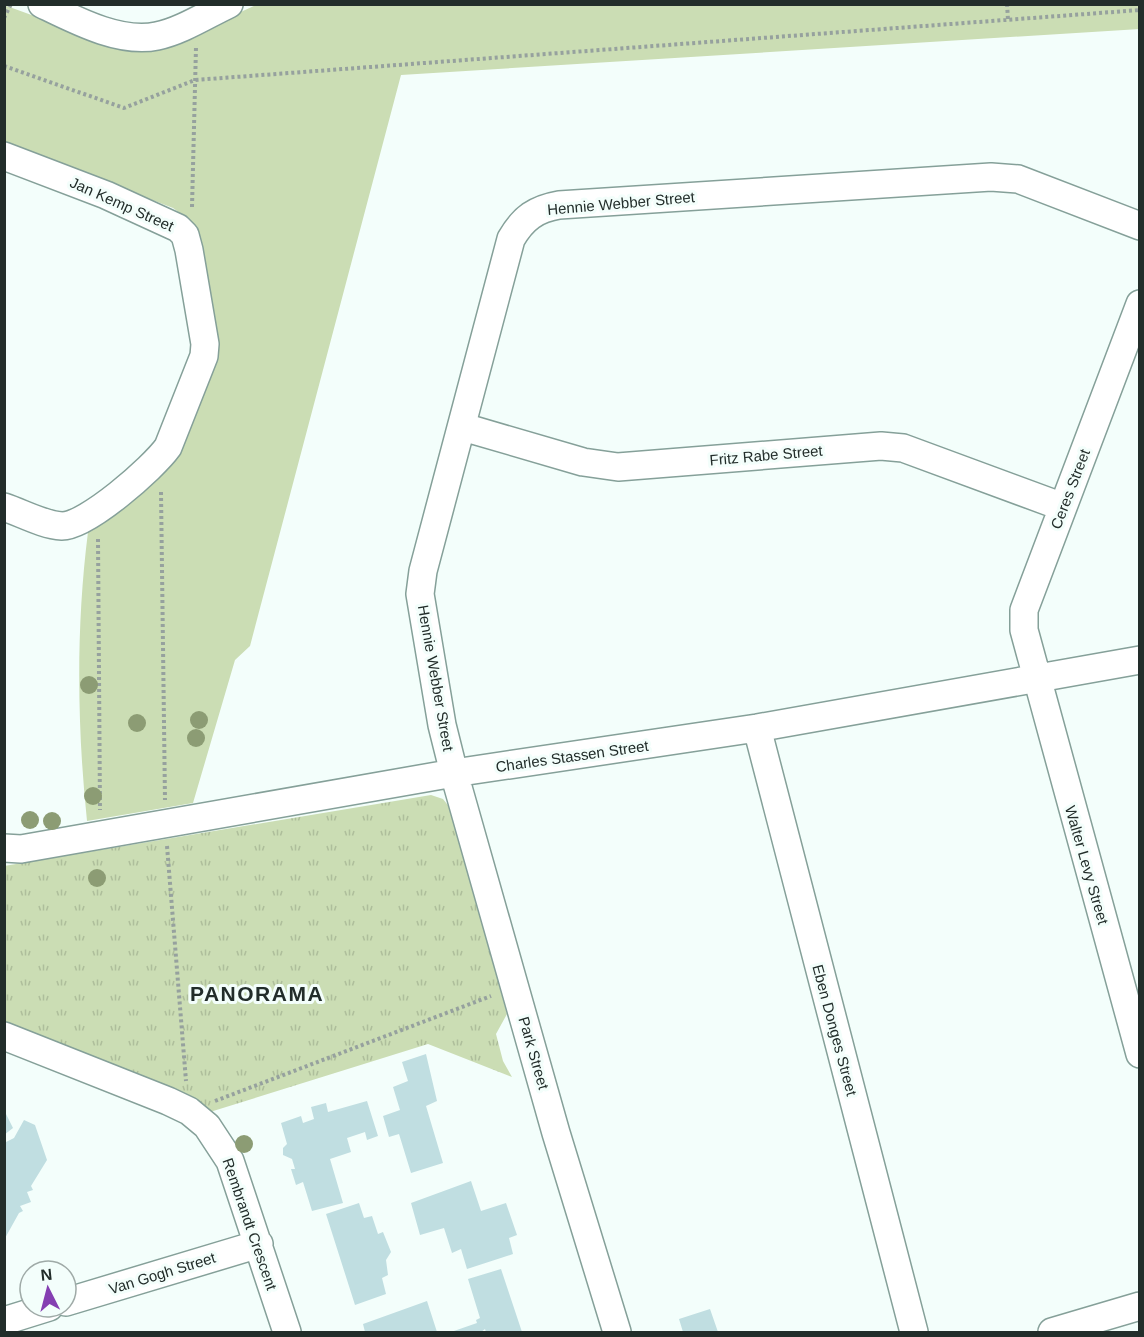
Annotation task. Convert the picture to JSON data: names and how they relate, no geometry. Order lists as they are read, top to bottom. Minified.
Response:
{"streets":{"street":["Hennie Webber Street","Jan Kemp Street","Fritz Rabe Street","Ceres Street","Charles Stassen Street","Walter Levy Street","Eben Donges Street","Park Street","Rembrandt Crescent","Van Gogh Street"]},"crossings":[["Hennie Webber Street","Fritz Rabe Street"],["Hennie Webber Street","Charles Stassen Street"],["Hennie Webber Street","Park Street"],["Fritz Rabe Street","Ceres Street"],["Ceres Street","Charles Stassen Street"],["Ceres Street","Walter Levy Street"],["Charles Stassen Street","Walter Levy Street"],["Charles Stassen Street","Eben Donges Street"],["Charles Stassen Street","Park Street"],["Rembrandt Crescent","Van Gogh Street"]],"districts":["PANORAMA"],"north":"top"}
